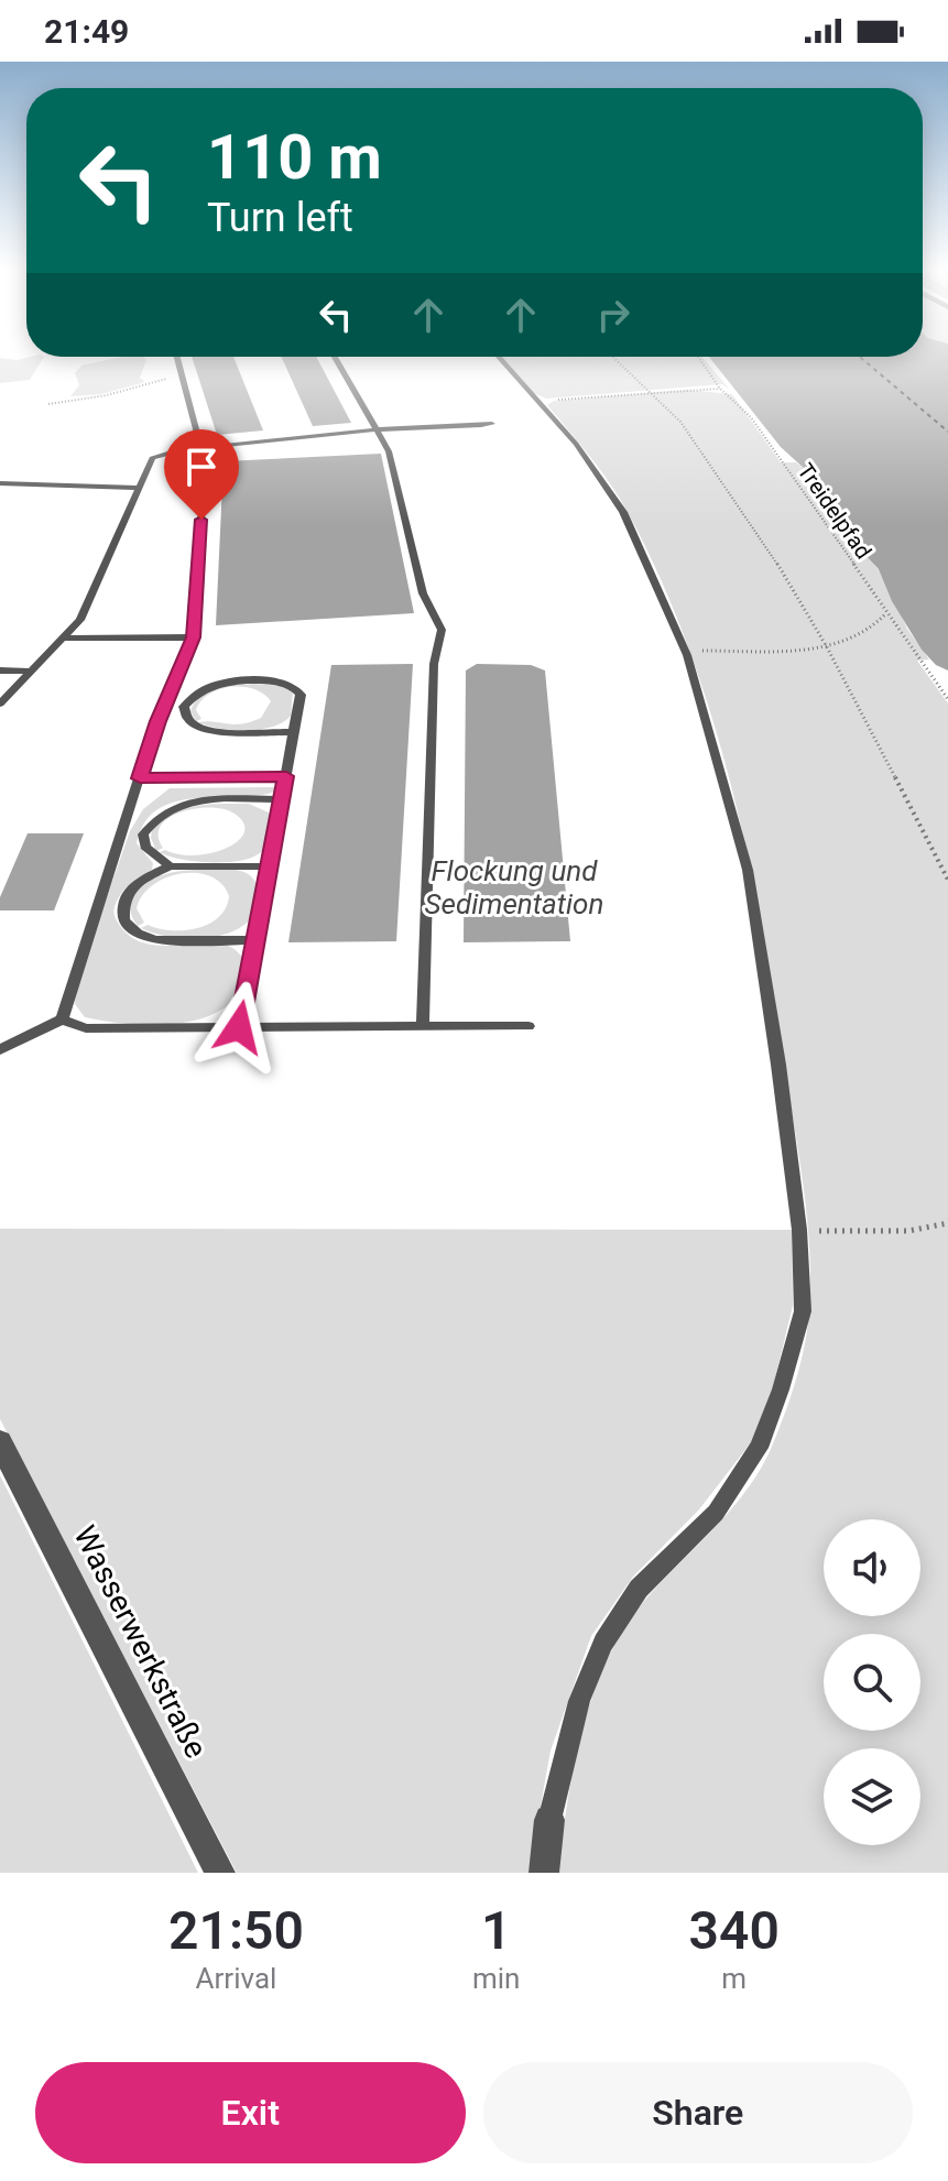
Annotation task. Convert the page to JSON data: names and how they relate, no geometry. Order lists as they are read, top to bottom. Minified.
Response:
{"streets":{"street":["Wasserwerkstraße"],"path":["Treidelpfad"]},"water":["Flockung und Sedimentation"],"page":{"status":"21:49","turn":["110 m","Turn left"],"eta":["21:50","Arrival","1","min","340","m"],"buttons":["Exit","Share"]}}
